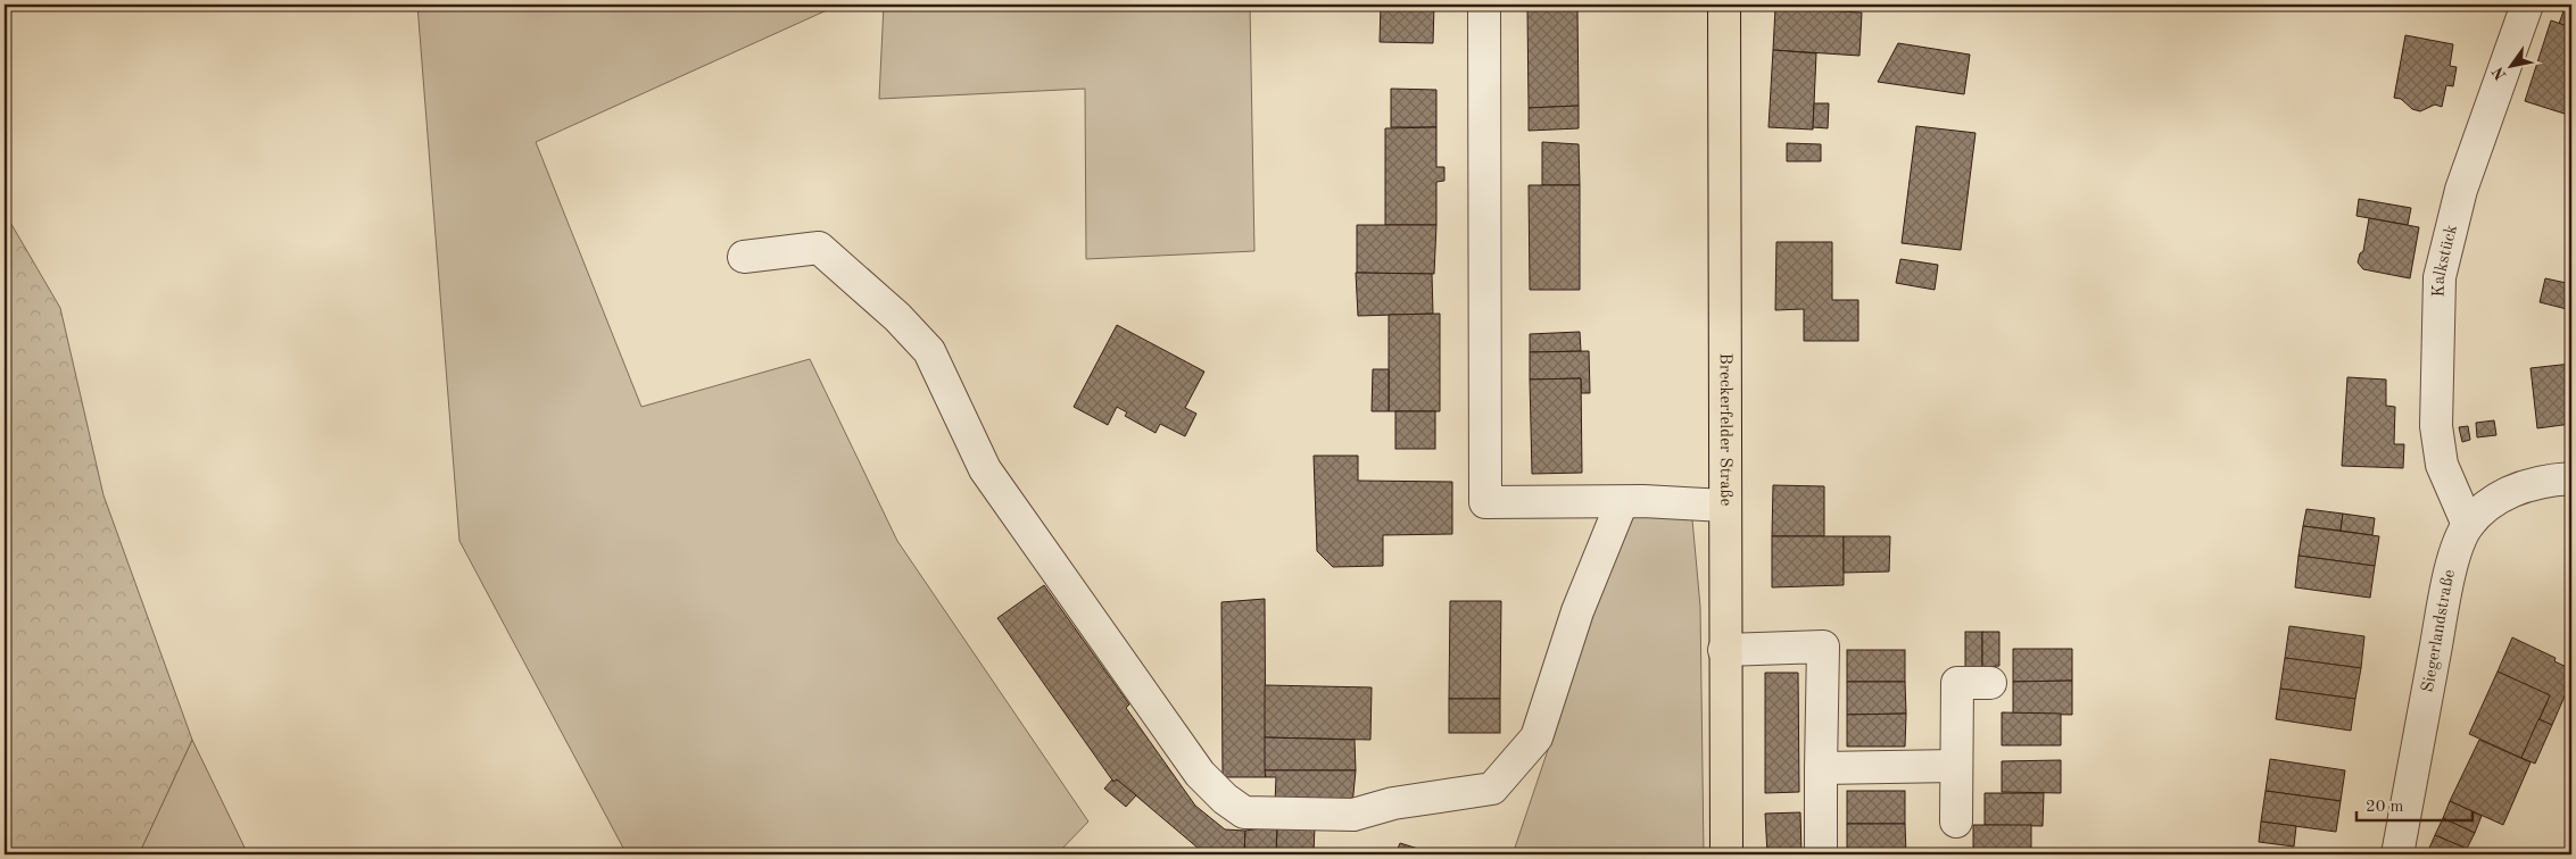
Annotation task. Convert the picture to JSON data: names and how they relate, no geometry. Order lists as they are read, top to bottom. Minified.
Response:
{"streets":{"main road":["Breckerfelder Straße"],"street":["Kalkstück","Siegerlandstraße"]},"crossings":[["Kalkstück","Siegerlandstraße"]],"scale_bar":"20 m","north":"bottom left"}
